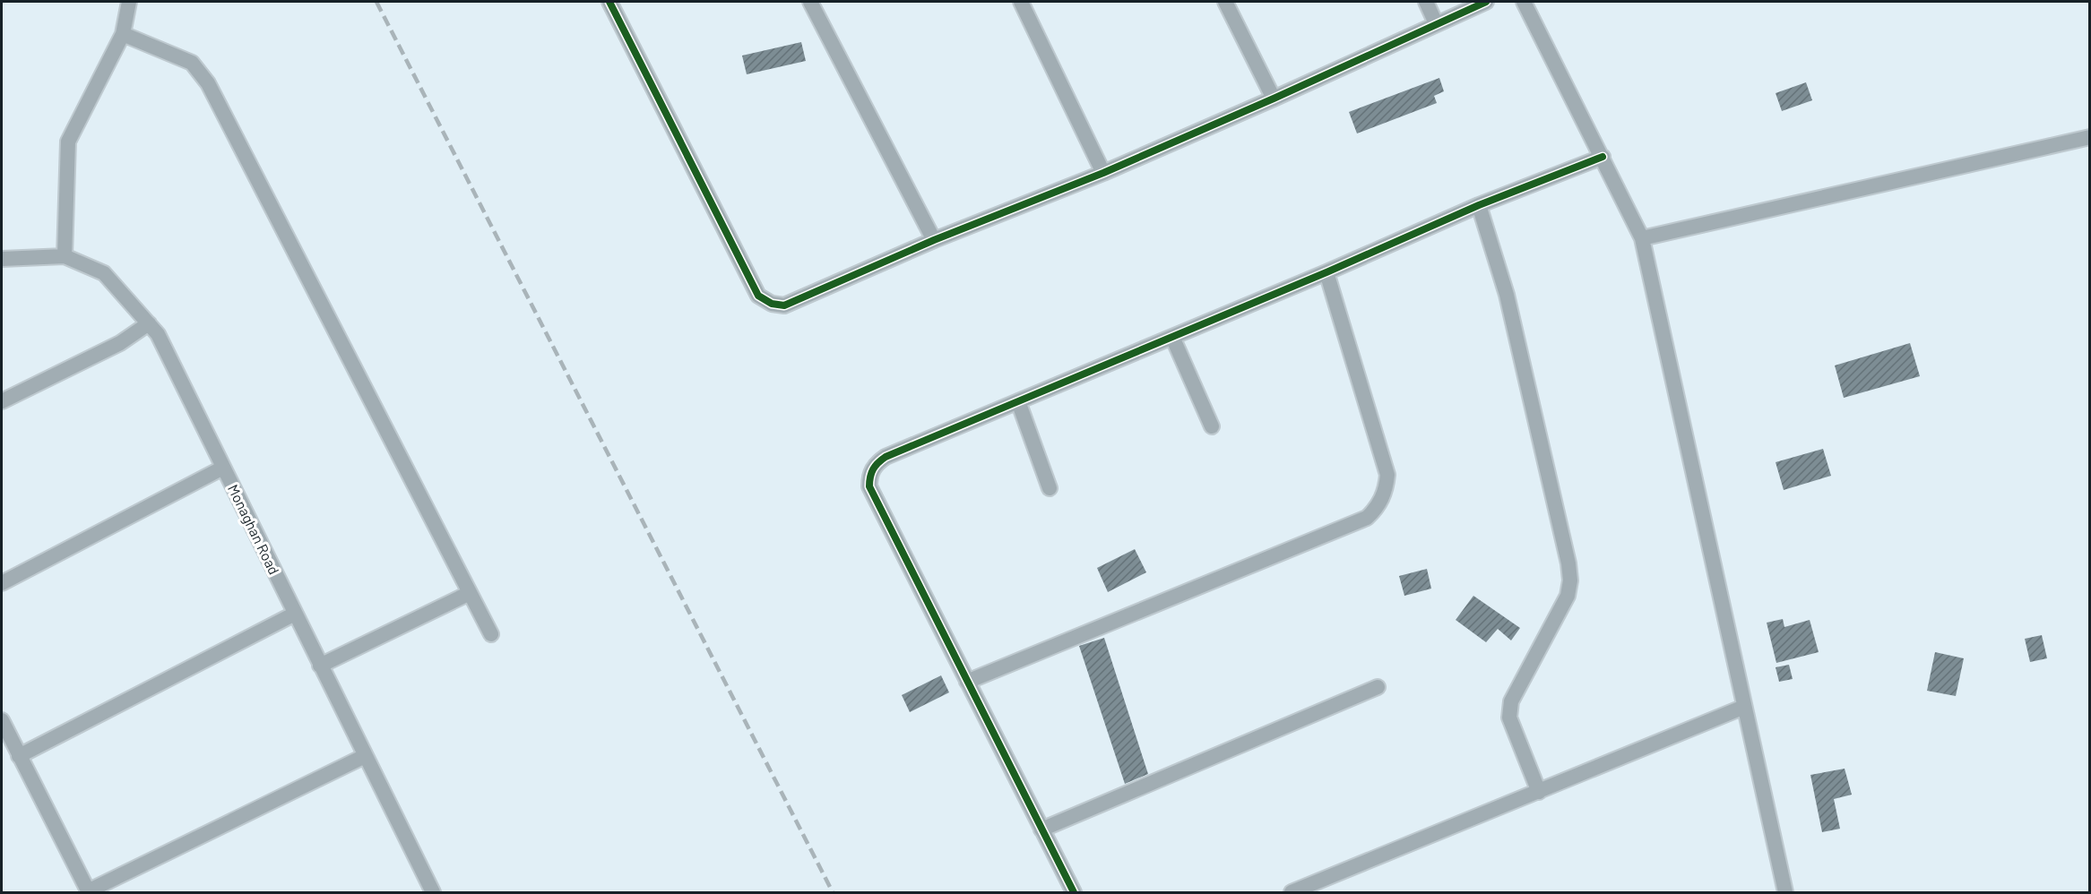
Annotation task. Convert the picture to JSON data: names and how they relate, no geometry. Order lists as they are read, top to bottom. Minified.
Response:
{"streets":{"street":["Monaghan Road"]}}
